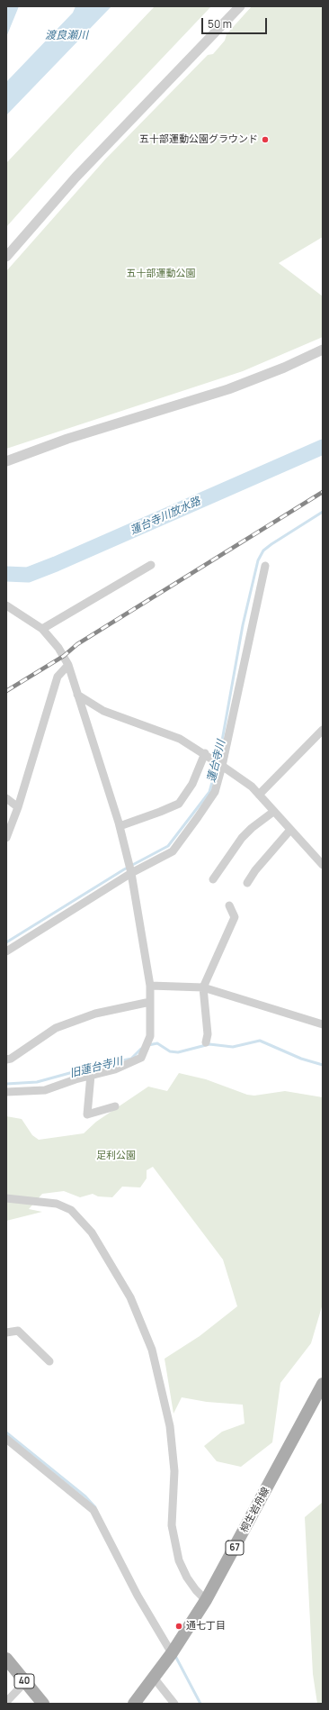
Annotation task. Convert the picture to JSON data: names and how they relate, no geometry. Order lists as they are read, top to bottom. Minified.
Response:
{"streets":{"main road":["桐生岩舟線","67","40"]},"water":["渡良瀬川","蓮台寺川放水路","蓮台寺川","旧蓮台寺川"],"parks":["五十部運動公園","足利公園"],"places":["五十部運動公園グラウンド","通七丁目"],"scale_bar":"50 m"}
